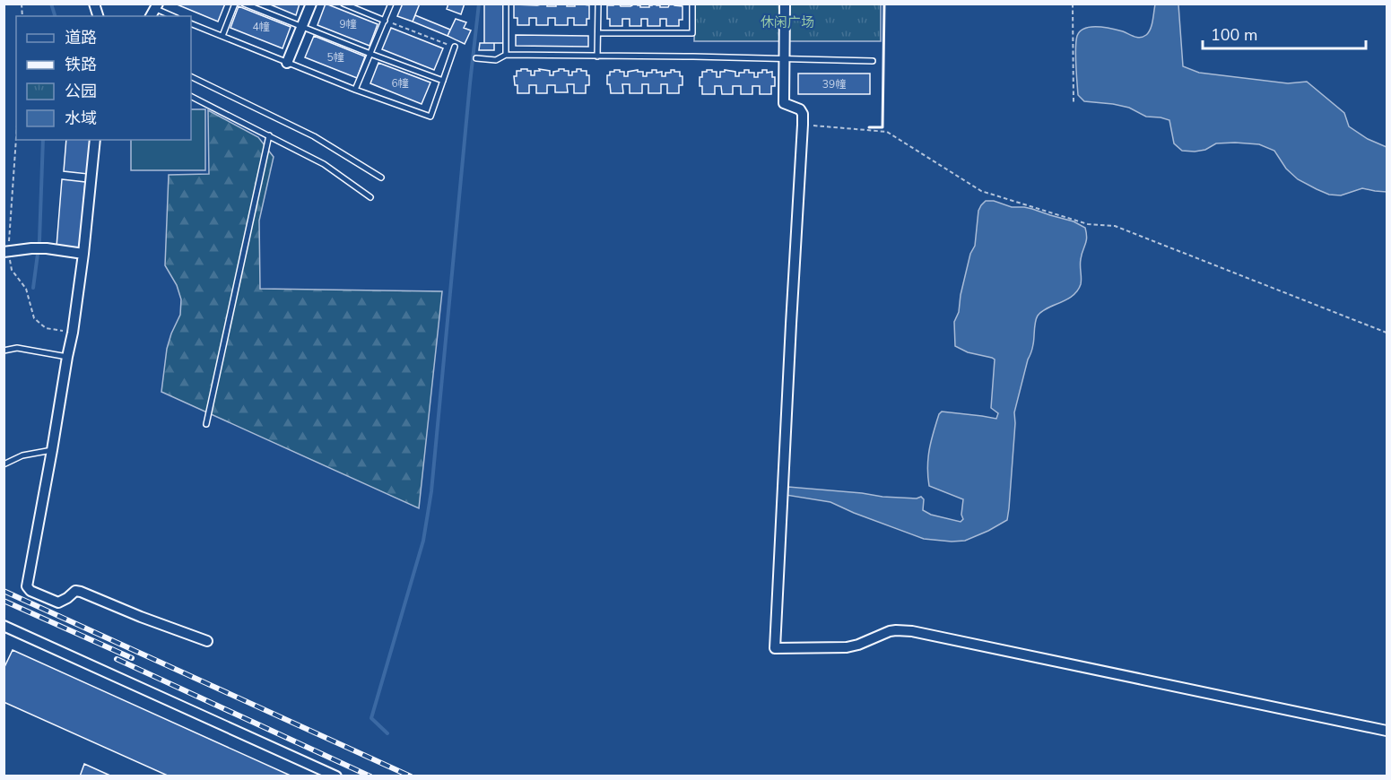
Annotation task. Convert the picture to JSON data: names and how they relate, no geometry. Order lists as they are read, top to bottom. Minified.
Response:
{"parks":["休闲广场"],"house_numbers":["9幢","4幢","5幢","6幢","39幢"],"legend":["道路","铁路","公园","水域"],"scale_bar":"100 m"}
